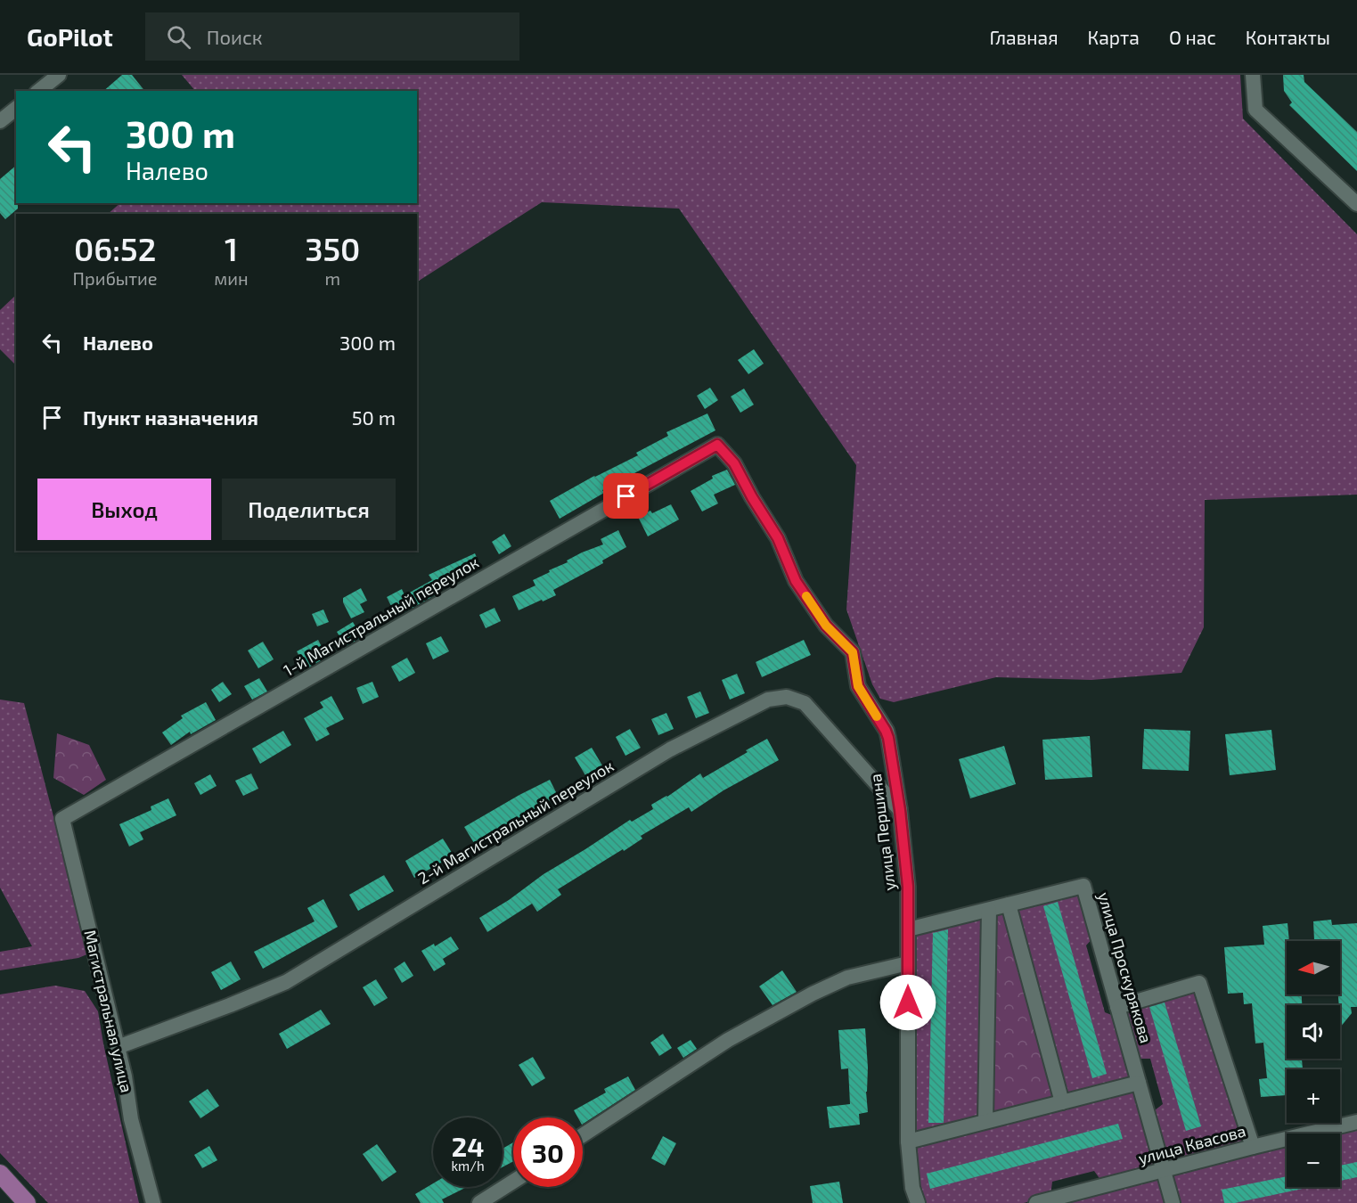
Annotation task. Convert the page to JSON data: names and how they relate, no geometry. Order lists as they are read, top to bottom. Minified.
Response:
{"streets":{"street":["1-й Магистральный переулок","2-й Магистральный переулок","улица Першина","улица Проскурякова","Магистральная улица","улица Квасова"]},"crossings":[["1-й Магистральный переулок","улица Першина"],["1-й Магистральный переулок","Магистральная улица"],["2-й Магистральный переулок","улица Першина"],["2-й Магистральный переулок","Магистральная улица"],["улица Першина","улица Проскурякова"],["улица Проскурякова","улица Квасова"]],"north":"left","page":{"header":"GoPilot","search":"Поиск","nav":["Главная","Карта","О нас","Контакты"],"turn":["300 m","Налево"],"eta":["06:52","Прибытие","1","мин","350","m"],"list":[{"name":"Налево","value":"300 m"},{"name":"Пункт назначения","value":"50 m"}],"buttons":["Выход","Поделиться"],"map_buttons":["+","−"],"speed":"24 km/h","limit":"30"}}
